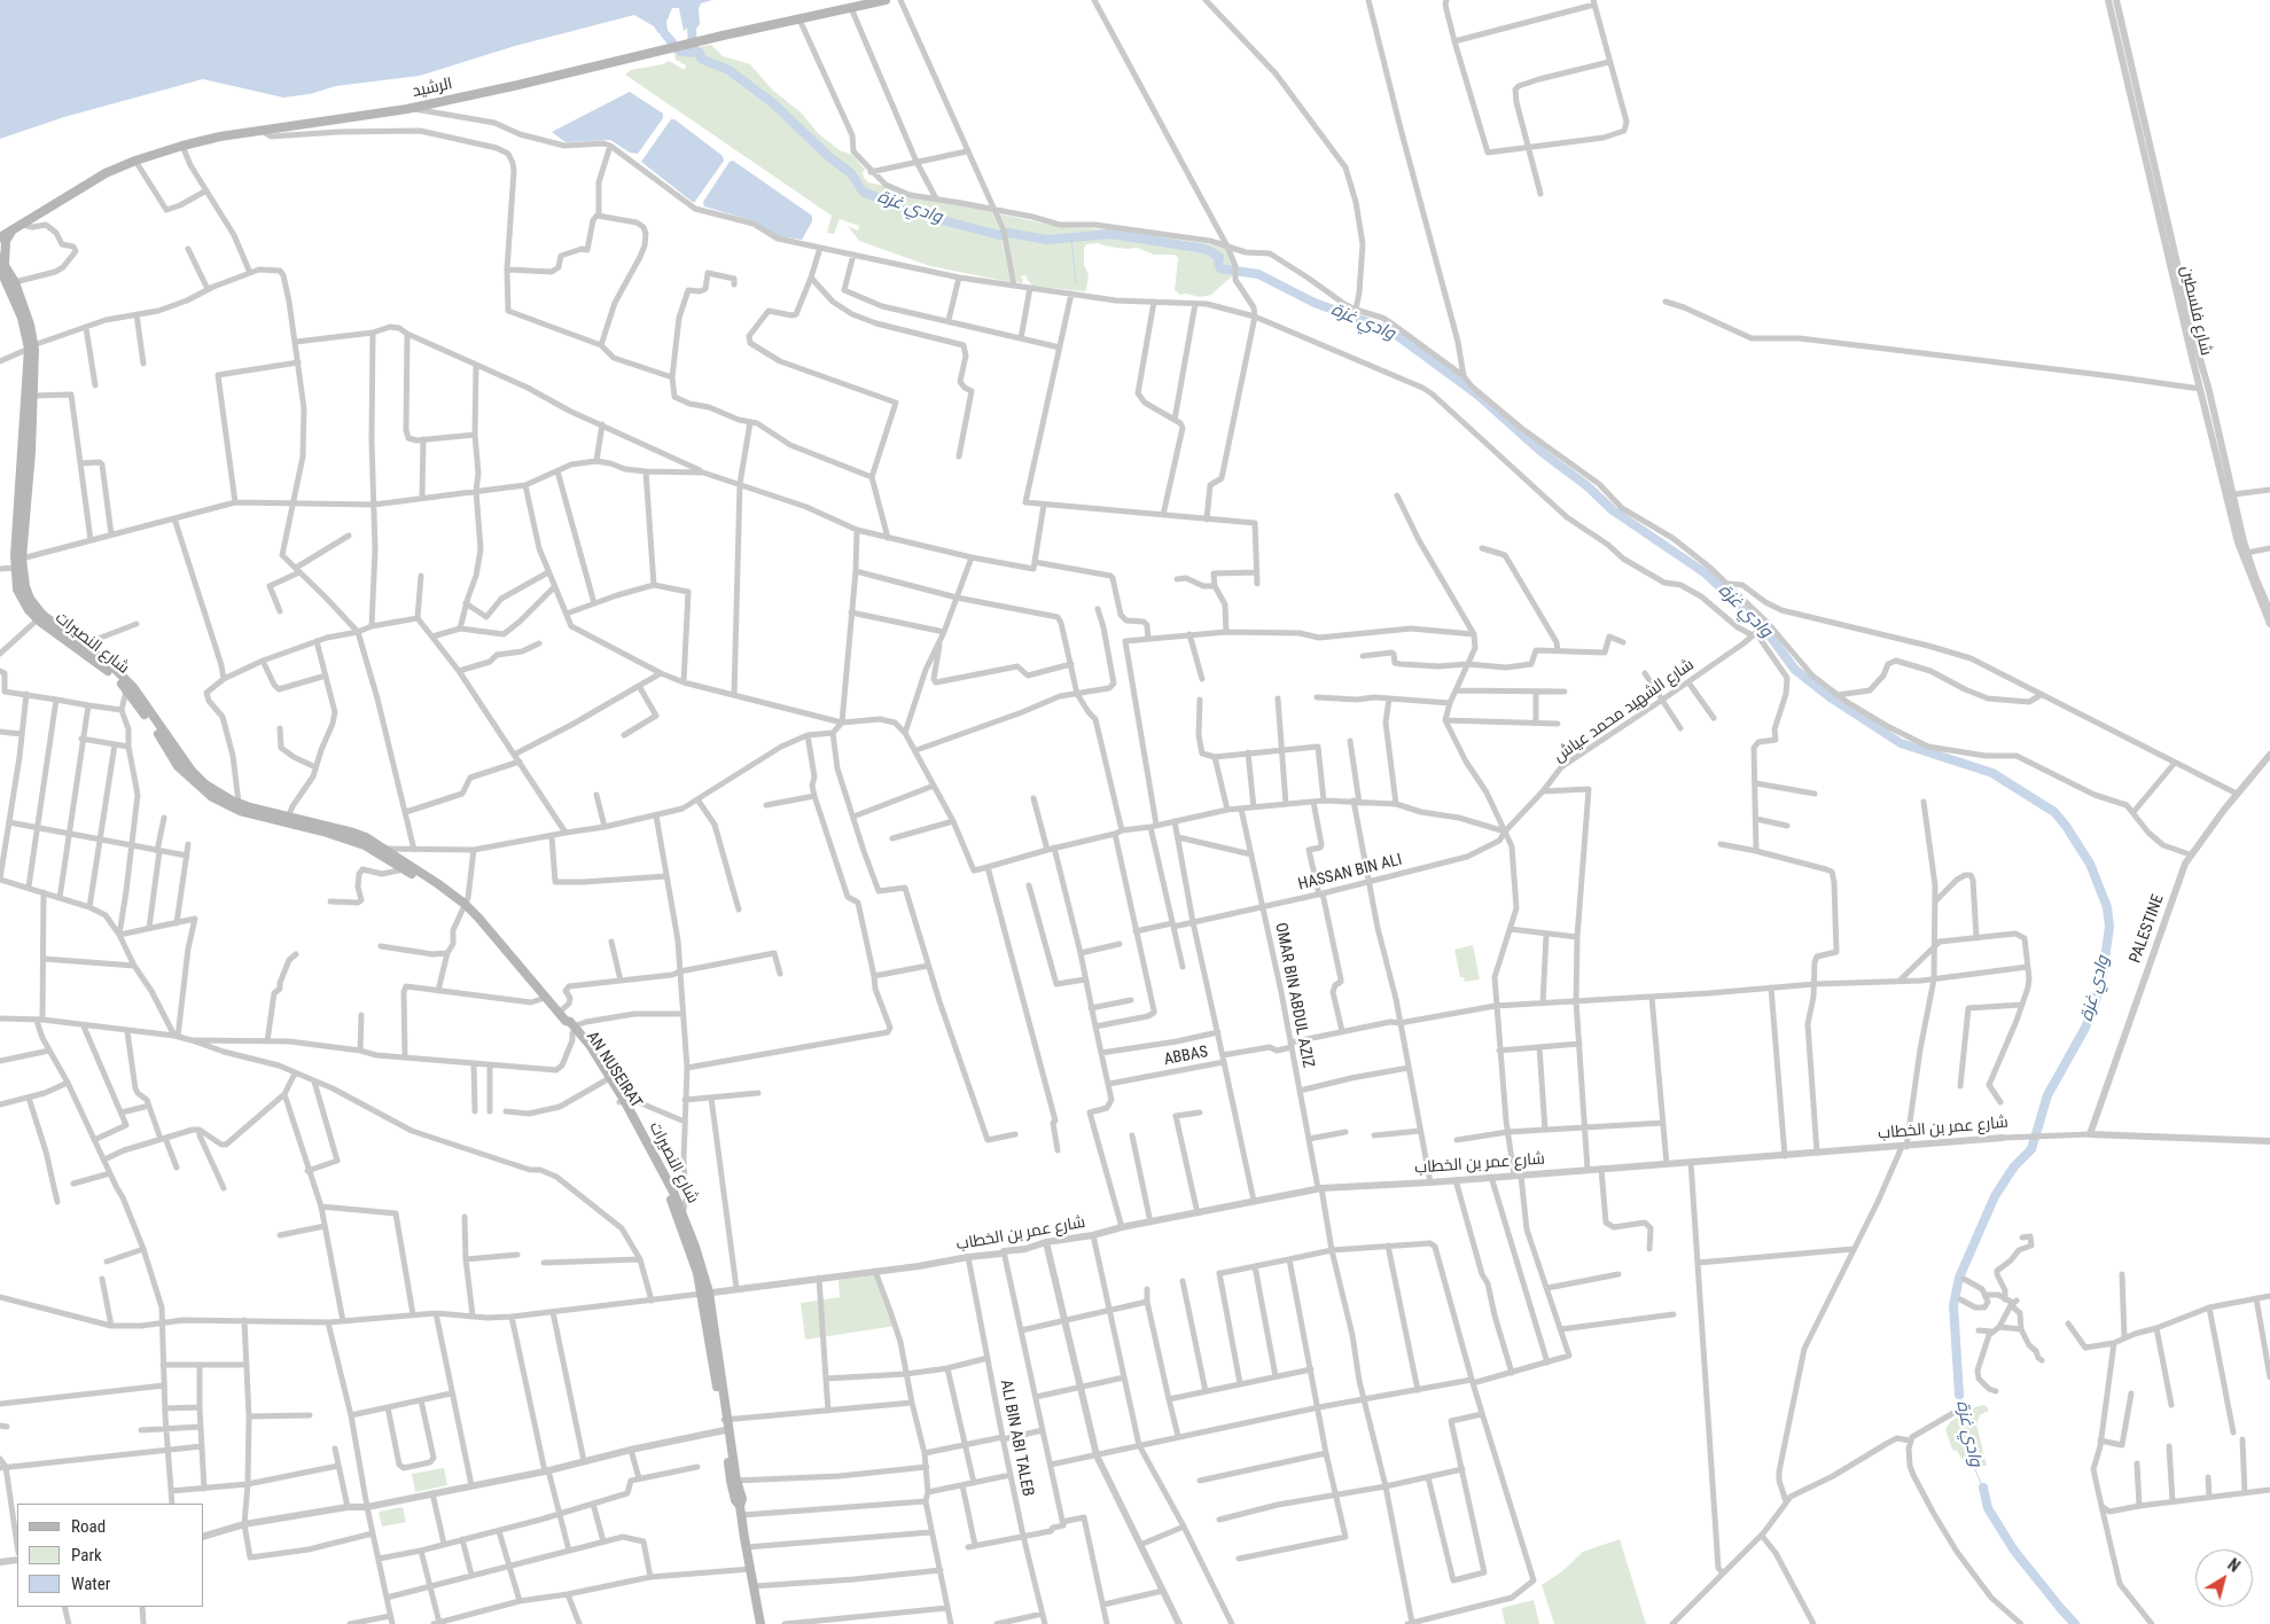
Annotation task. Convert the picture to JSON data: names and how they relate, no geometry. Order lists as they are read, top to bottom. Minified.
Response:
{"streets":{"main road":["الرشيد","شارع النصيرات","AN NUSEIRAT"],"street":["شارع فلسطين","شارع الشهيد محمد عياش","HASSAN BIN ALI","PALESTINE","OMAR BIN ABDUL AZIZ","ABBAS","شارع عمر بن الخطاب","ALI BIN ABI TALEB"]},"crossings":[["الرشيد","شارع النصيرات"],["شارع النصيرات","AN NUSEIRAT"],["شارع الشهيد محمد عياش","HASSAN BIN ALI"],["HASSAN BIN ALI","OMAR BIN ABDUL AZIZ"],["PALESTINE","شارع عمر بن الخطاب"],["OMAR BIN ABDUL AZIZ","ABBAS"],["OMAR BIN ABDUL AZIZ","شارع عمر بن الخطاب"],["AN NUSEIRAT","شارع عمر بن الخطاب"],["شارع عمر بن الخطاب","ALI BIN ABI TALEB"]],"water":["وادي غزة"],"legend":["Road","Park","Water"],"north":"top right"}
